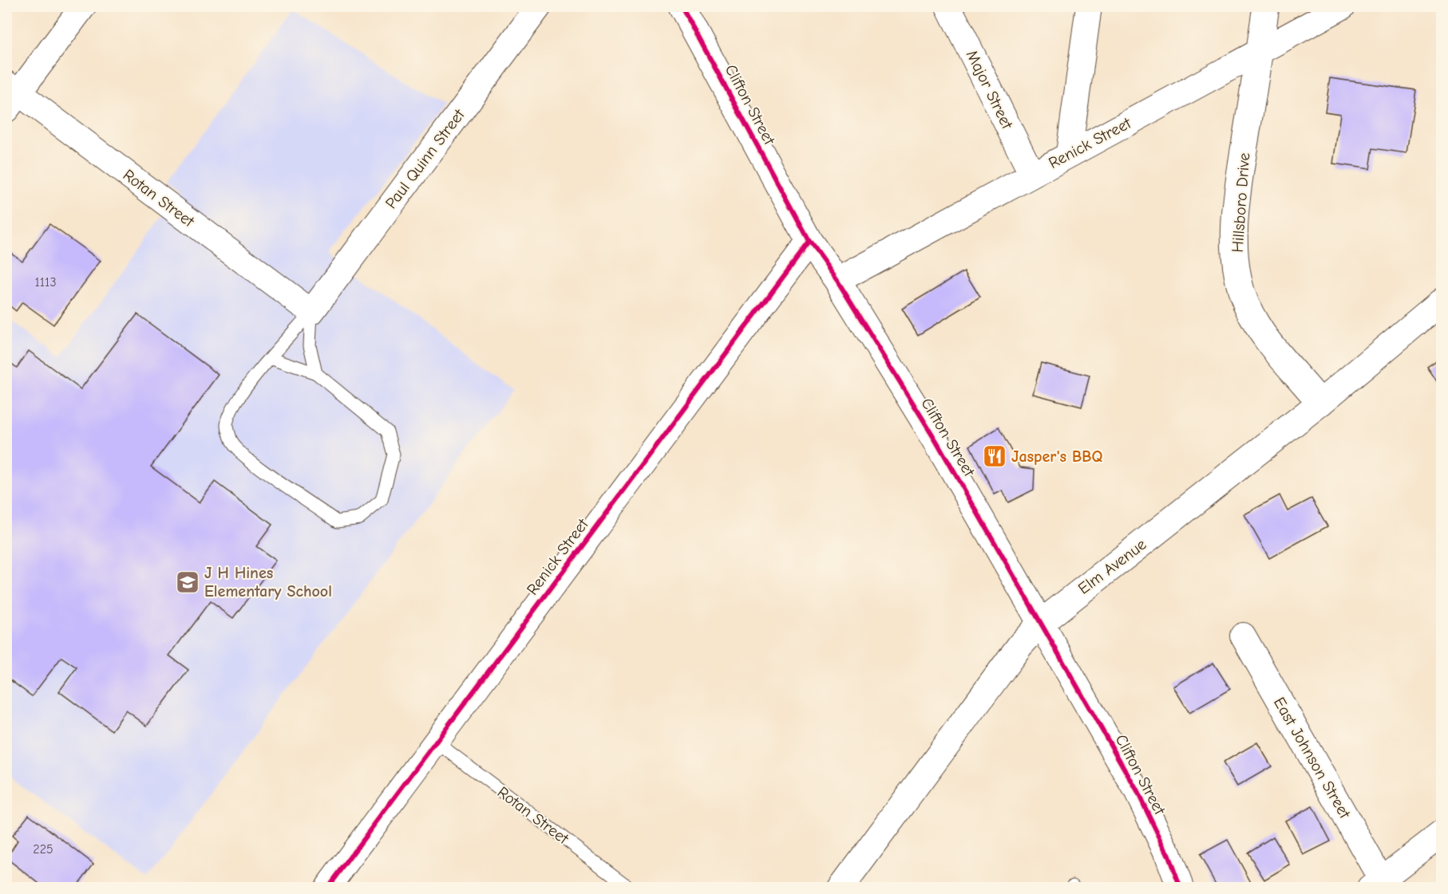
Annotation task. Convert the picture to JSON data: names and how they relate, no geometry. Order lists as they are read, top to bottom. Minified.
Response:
{"streets":{"street":["Major Street","Clifton Street","Renick Street","Paul Quinn Street","Rotan Street","Hillsboro Drive","Elm Avenue","East Johnson Street"]},"crossings":[["Major Street","Renick Street"],["Clifton Street","Renick Street"],["Clifton Street","Elm Avenue"],["Renick Street","Rotan Street"],["Renick Street","Hillsboro Drive"],["Paul Quinn Street","Rotan Street"],["Hillsboro Drive","Elm Avenue"]],"places":{"restaurant":["Jasper's BBQ"],"school or university":["J H Hines Elementary School"]},"house_numbers":["1113","225"]}
